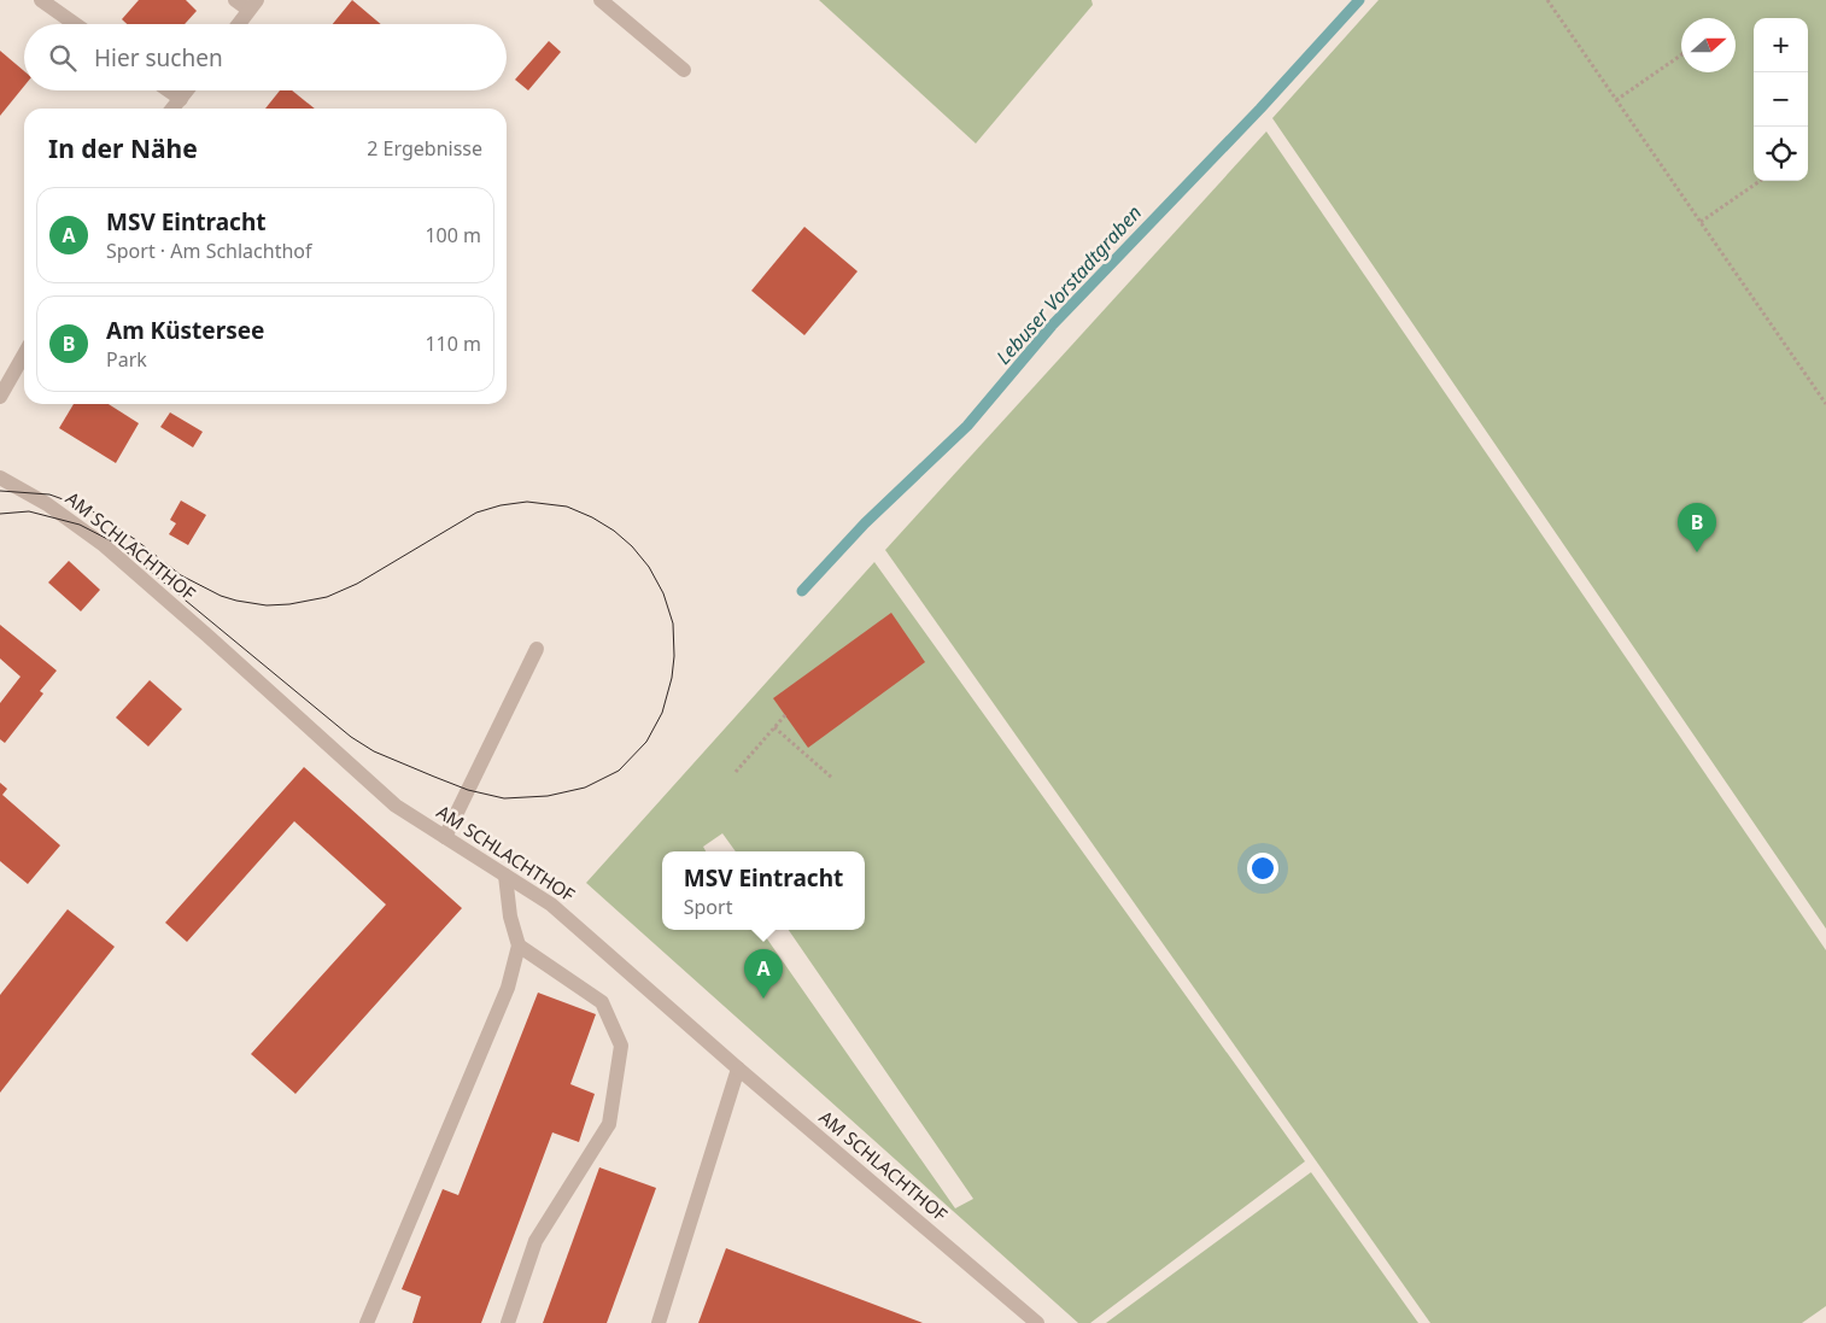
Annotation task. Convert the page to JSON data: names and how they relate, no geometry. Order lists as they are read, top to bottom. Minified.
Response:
{"streets":{"street":["AM SCHLACHTHOF"]},"water":["Lebuser Vorstadtgraben"],"north":"right","page":{"map_buttons":["+","−"],"search":"Hier suchen","heading":["In der Nähe","2 Ergebnisse"],"list":[{"mark":"A","name":"MSV Eintracht","note":"Sport · Am Schlachthof","value":"100 m"},{"mark":"B","name":"Am Küstersee","note":"Park","value":"110 m"}],"pins":["B","A"],"popup":["MSV Eintracht","Sport"]}}
